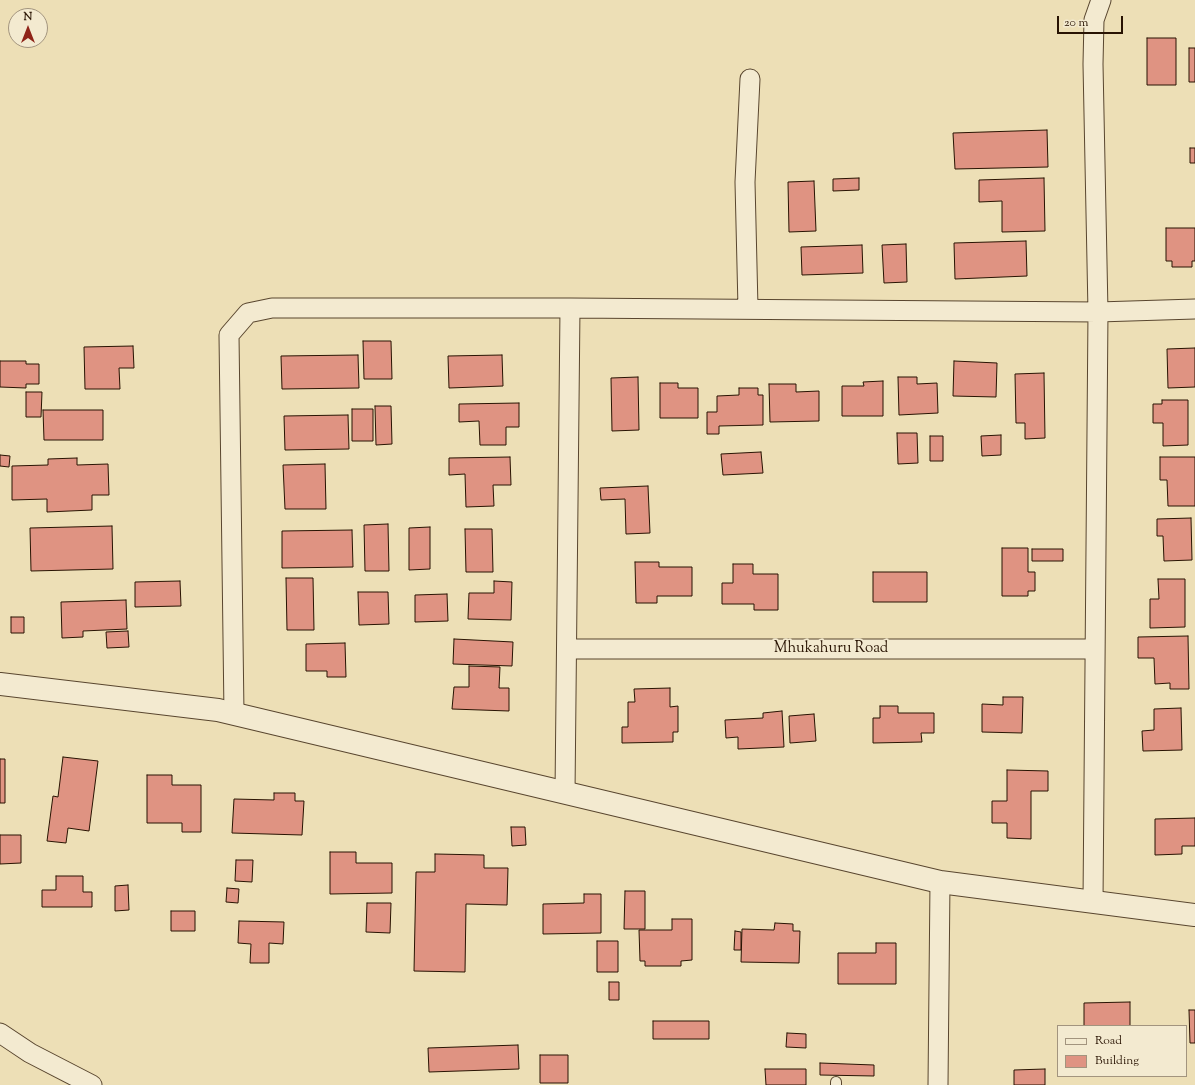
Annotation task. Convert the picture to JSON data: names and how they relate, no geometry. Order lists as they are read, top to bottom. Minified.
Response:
{"streets":{"street":["Mhukahuru Road"]},"legend":["Road","Building"],"scale_bar":"20 m","north":"top"}
